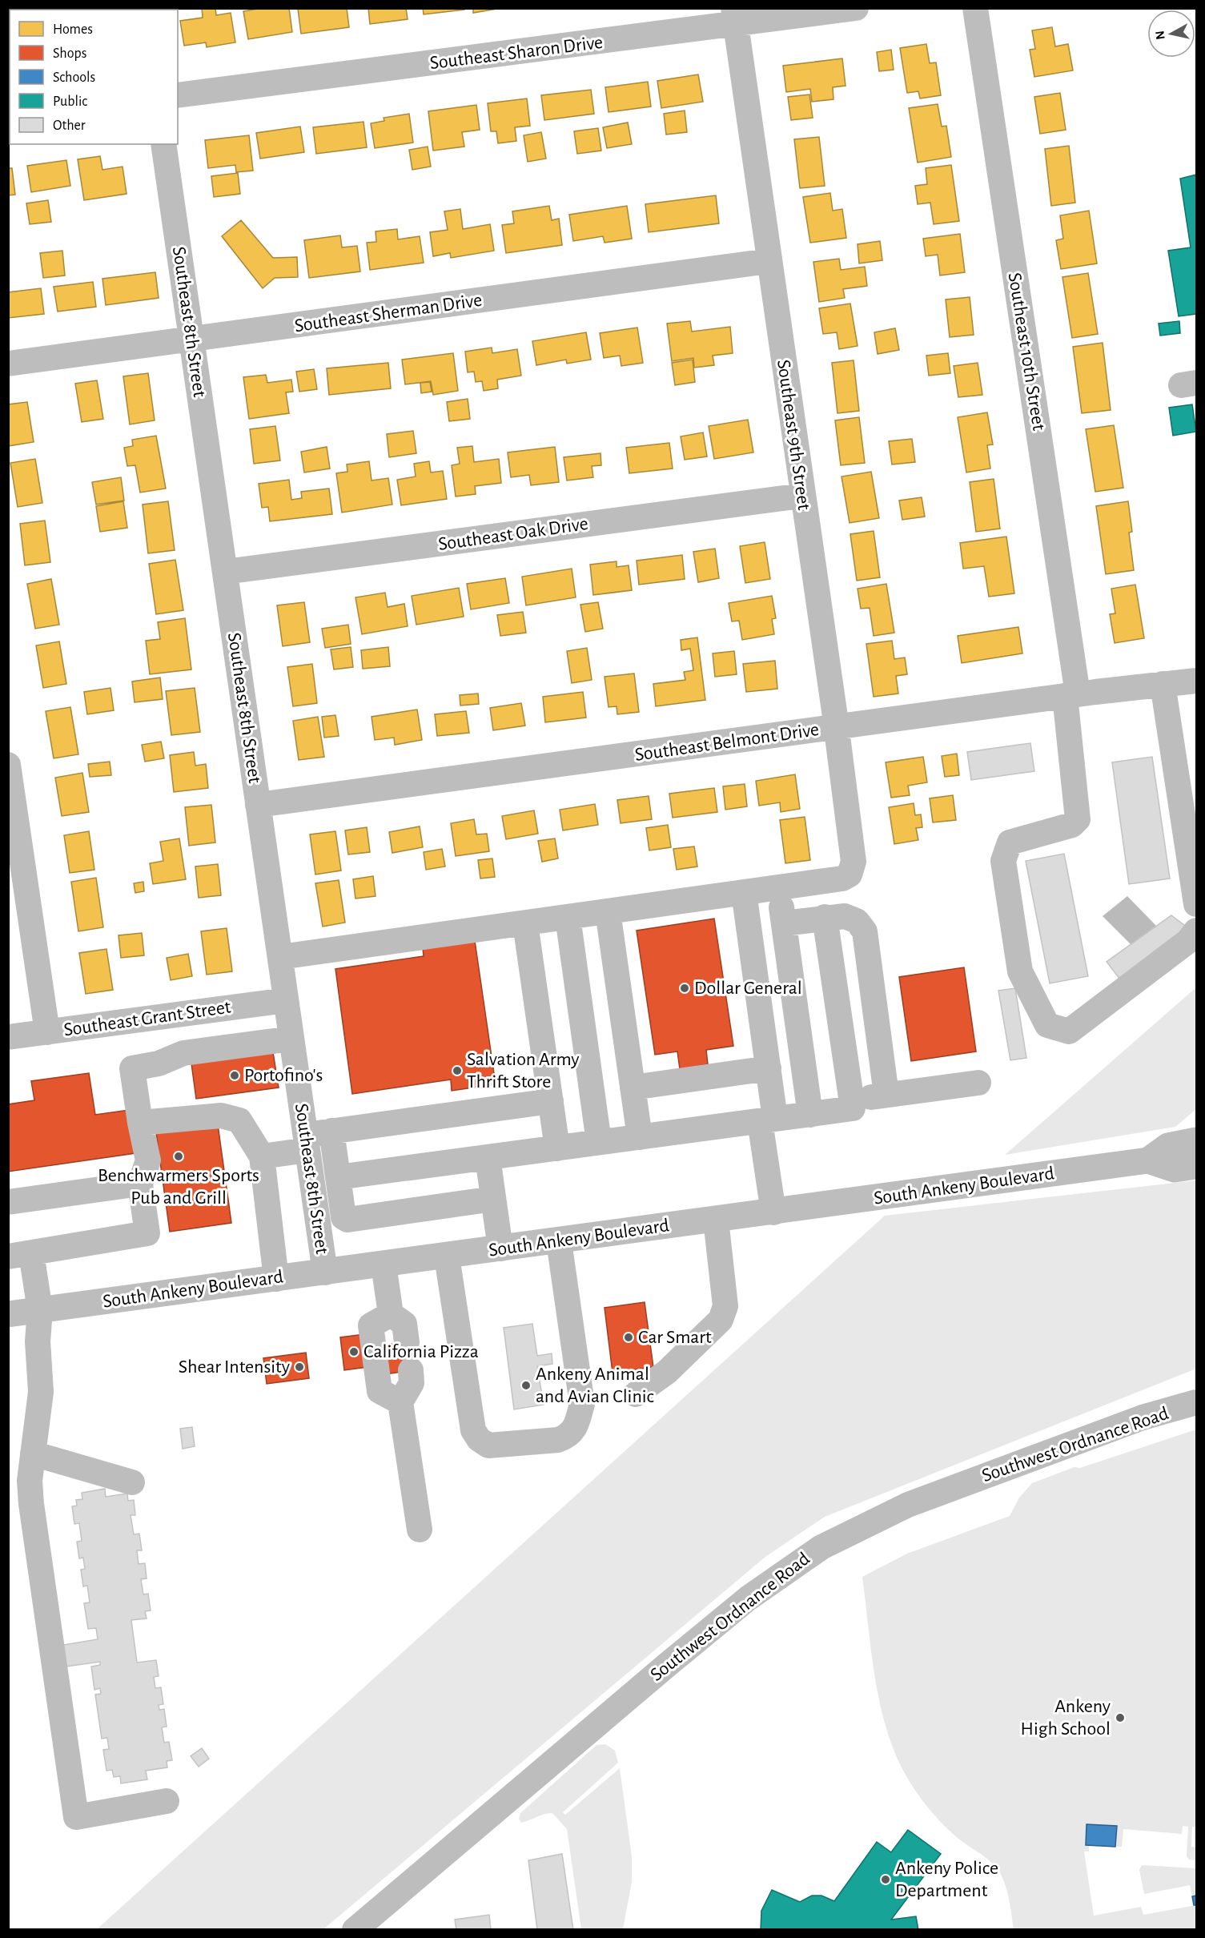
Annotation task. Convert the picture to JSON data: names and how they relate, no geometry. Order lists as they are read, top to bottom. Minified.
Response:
{"streets":{"main road":["South Ankeny Boulevard"],"street":["Southeast Sharon Drive","Southeast Sherman Drive","Southeast 8th Street","Southeast 10th Street","Southeast 9th Street","Southeast Oak Drive","Southeast Belmont Drive","Southeast Grant Street","Southwest Ordnance Road"]},"crossings":[["Southeast Sharon Drive","Southeast 9th Street"],["Southeast Sherman Drive","Southeast 8th Street"],["Southeast Sherman Drive","Southeast 9th Street"],["Southeast 8th Street","Southeast Oak Drive"],["Southeast 8th Street","Southeast Belmont Drive"],["Southeast 8th Street","Southeast Grant Street"],["Southeast 8th Street","South Ankeny Boulevard"],["Southeast 10th Street","Southeast Belmont Drive"],["Southeast 9th Street","Southeast Oak Drive"],["Southeast 9th Street","Southeast Belmont Drive"]],"places":["Dollar General","Salvation Army Thrift Store","Portofino's","Benchwarmers Sports Pub and Grill","Car Smart","California Pizza","Shear Intensity","Ankeny Animal and Avian Clinic","Ankeny High School","Ankeny Police Department"],"legend":["Homes","Shops","Schools","Public","Other"],"north":"left"}
